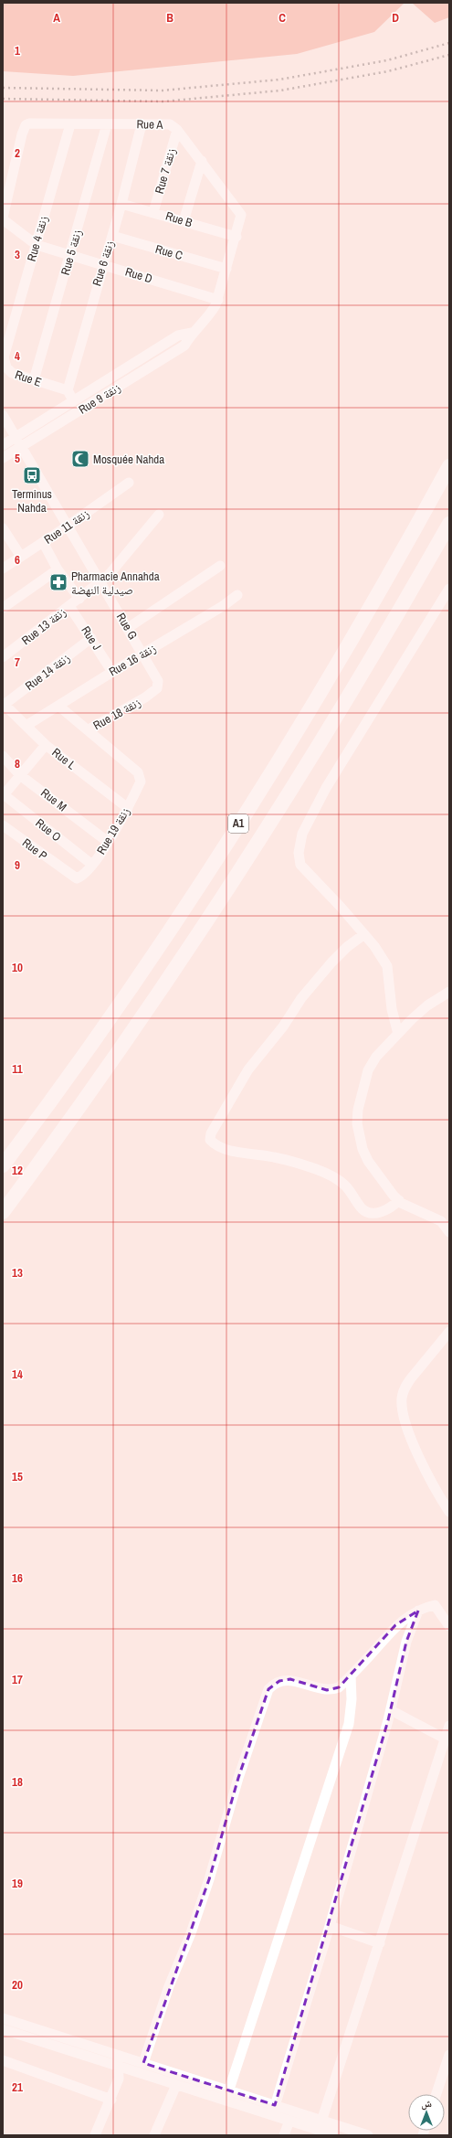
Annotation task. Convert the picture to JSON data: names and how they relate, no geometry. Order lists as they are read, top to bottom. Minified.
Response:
{"streets":{"highway":["A1"],"street":["Rue A","Rue 7 زنقة","Rue B","Rue 4 زنقة","Rue 5 زنقة","Rue C","Rue 6 زنقة","Rue D","Rue E","Rue 9 زنقة","Rue 11 زنقة","Rue 13 زنقة","Rue G","Rue J","Rue 16 زنقة","Rue 14 زنقة","Rue 18 زنقة","Rue L","Rue M","Rue O","Rue 19 زنقة","Rue P"]},"crossings":[["Rue A","Rue 7 زنقة"],["Rue A","Rue 4 زنقة"],["Rue A","Rue 5 زنقة"],["Rue A","Rue 6 زنقة"],["Rue A","Rue D"],["Rue A","Rue 9 زنقة"],["Rue 7 زنقة","Rue B"],["Rue B","Rue 6 زنقة"],["Rue B","Rue 9 زنقة"],["Rue 4 زنقة","Rue D"],["Rue 4 زنقة","Rue E"],["Rue 5 زنقة","Rue D"],["Rue 5 زنقة","Rue E"],["Rue C","Rue 6 زنقة"],["Rue C","Rue 9 زنقة"],["Rue 6 زنقة","Rue D"],["Rue 6 زنقة","Rue E"],["Rue D","Rue 9 زنقة"],["Rue 9 زنقة","Rue G"],["Rue 11 زنقة","Rue G"],["Rue 13 زنقة","Rue G"],["Rue 13 زنقة","Rue J"],["Rue G","Rue 16 زنقة"],["Rue G","Rue 18 زنقة"],["Rue J","Rue 16 زنقة"],["Rue J","Rue 14 زنقة"],["Rue 16 زنقة","Rue L"],["Rue 14 زنقة","Rue L"],["Rue 18 زنقة","Rue 19 زنقة"],["Rue L","Rue 19 زنقة"],["Rue M","Rue 19 زنقة"],["Rue O","Rue 19 زنقة"],["Rue 19 زنقة","Rue P"]],"places":{"mosque":["Mosquée Nahda"],"bus stop":["Terminus Nahda"],"pharmacy":["Pharmacie Annahda صيدلية النهضة"]},"north":"top","grid":{"columns":["A","B","C","D"],"rows":["1","2","3","4","5","6","7","8","9","10","11","12","13","14","15","16","17","18","19","20","21"]}}
